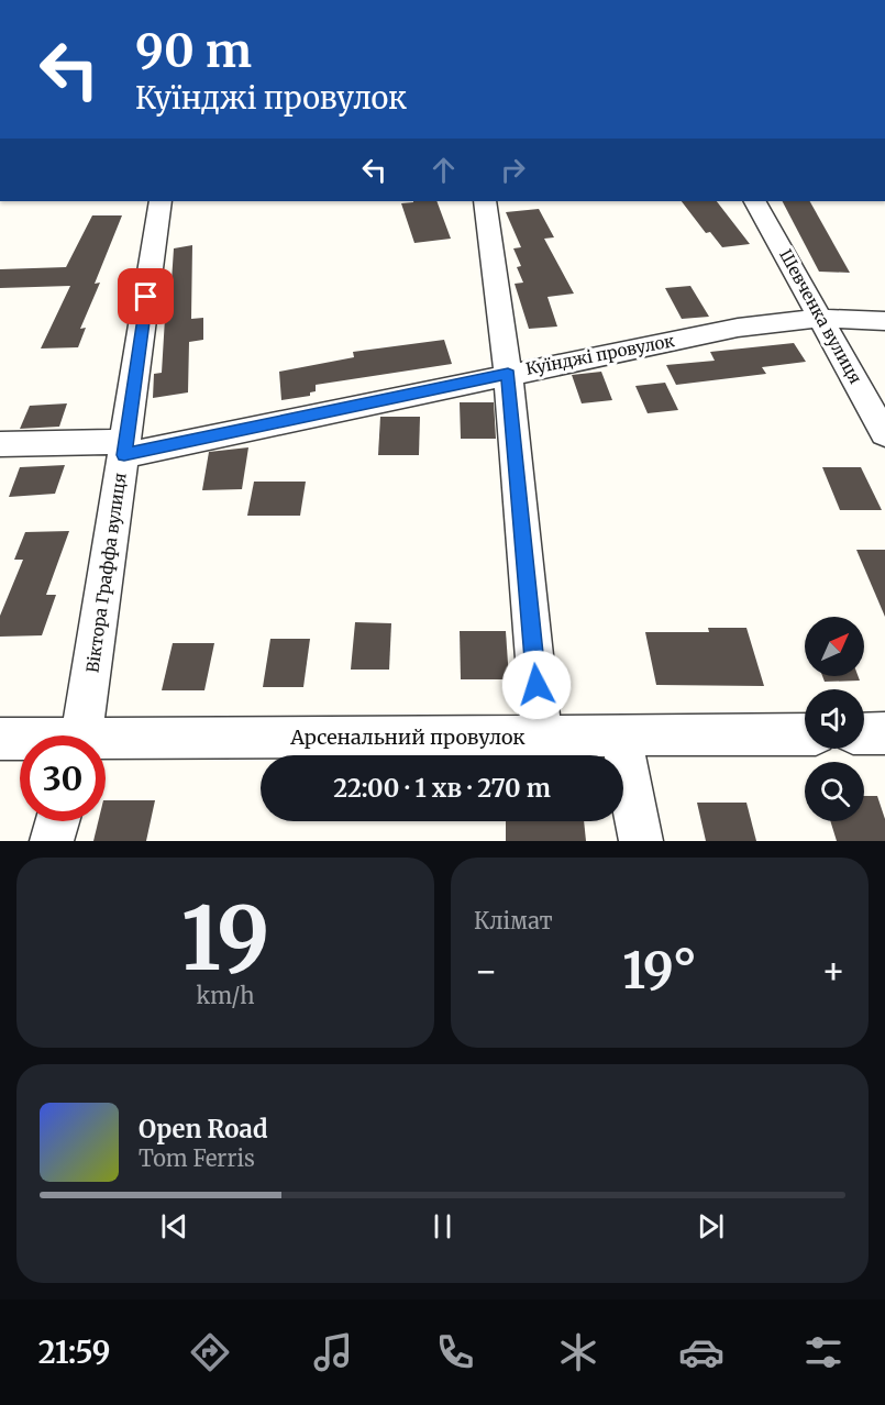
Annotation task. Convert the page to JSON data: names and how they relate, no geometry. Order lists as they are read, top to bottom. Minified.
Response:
{"streets":{"street":["Шевченка вулиця","Куїнджі провулок","Віктора Граффа вулиця","Арсенальний провулок"]},"crossings":[["Шевченка вулиця","Куїнджі провулок"],["Куїнджі провулок","Віктора Граффа вулиця"]],"north":"top right","page":{"turn":["90 m","Куїнджі провулок"],"limit":"30","trip":"22:00 · 1 хв · 270 m","tile":[["19","km/h"],"Клімат"],"heat":["−","19°","+"],"song":["Open Road","Tom Ferris"],"tabs":"21:59"}}
